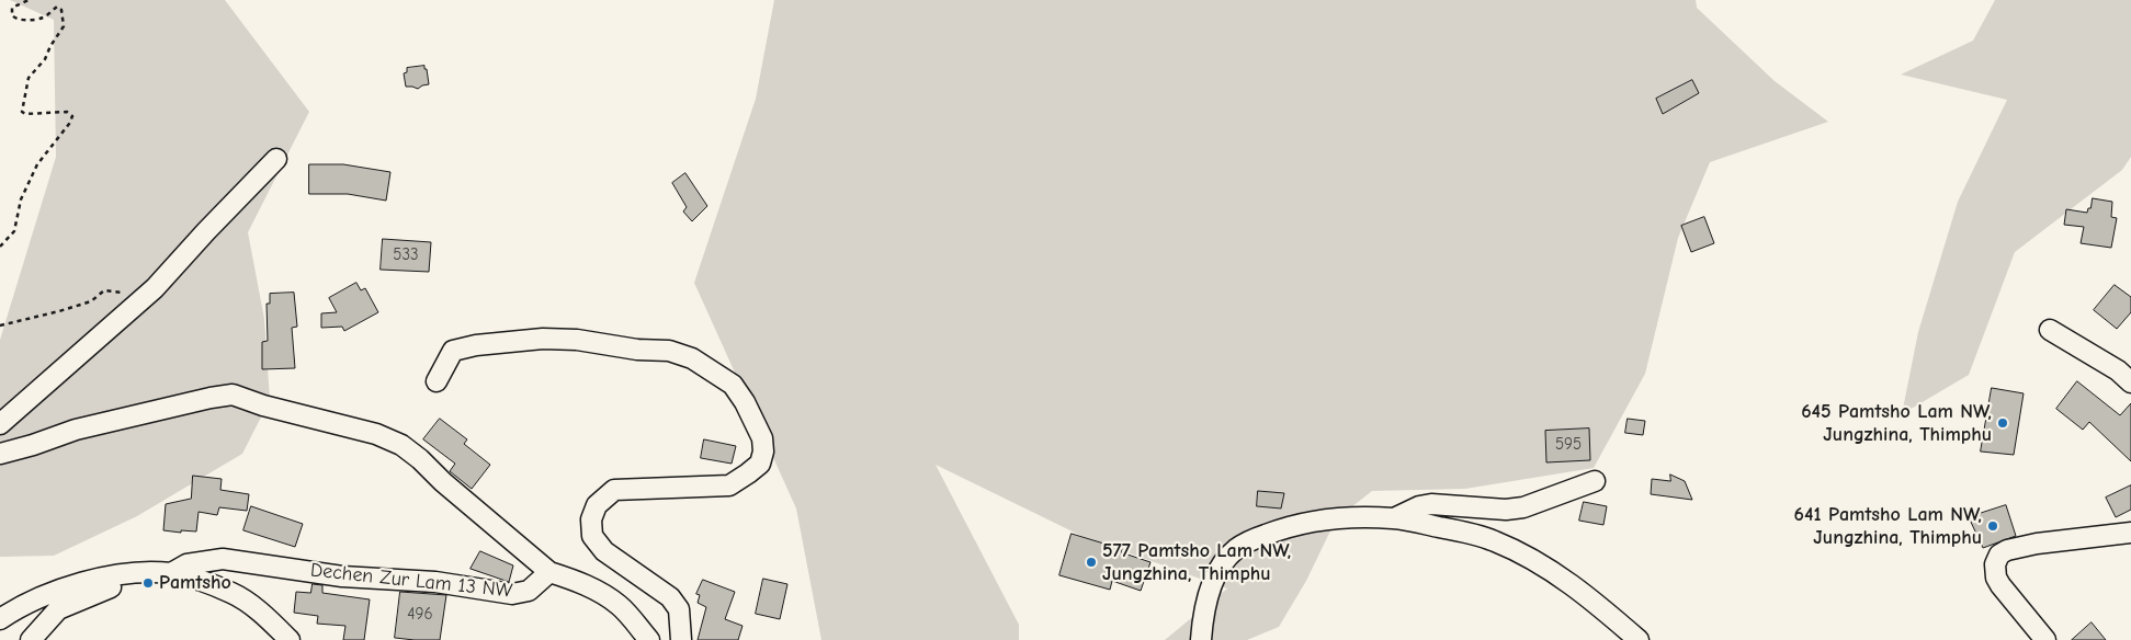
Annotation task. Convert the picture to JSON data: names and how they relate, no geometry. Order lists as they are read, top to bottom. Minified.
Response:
{"streets":{"street":["Dechen Zur Lam 13 NW"]},"places":["645 Pamtsho Lam NW, Jungzhina, Thimphu","641 Pamtsho Lam NW, Jungzhina, Thimphu","577 Pamtsho Lam NW, Jungzhina, Thimphu","Pamtsho"],"house_numbers":["533","595","496"]}
